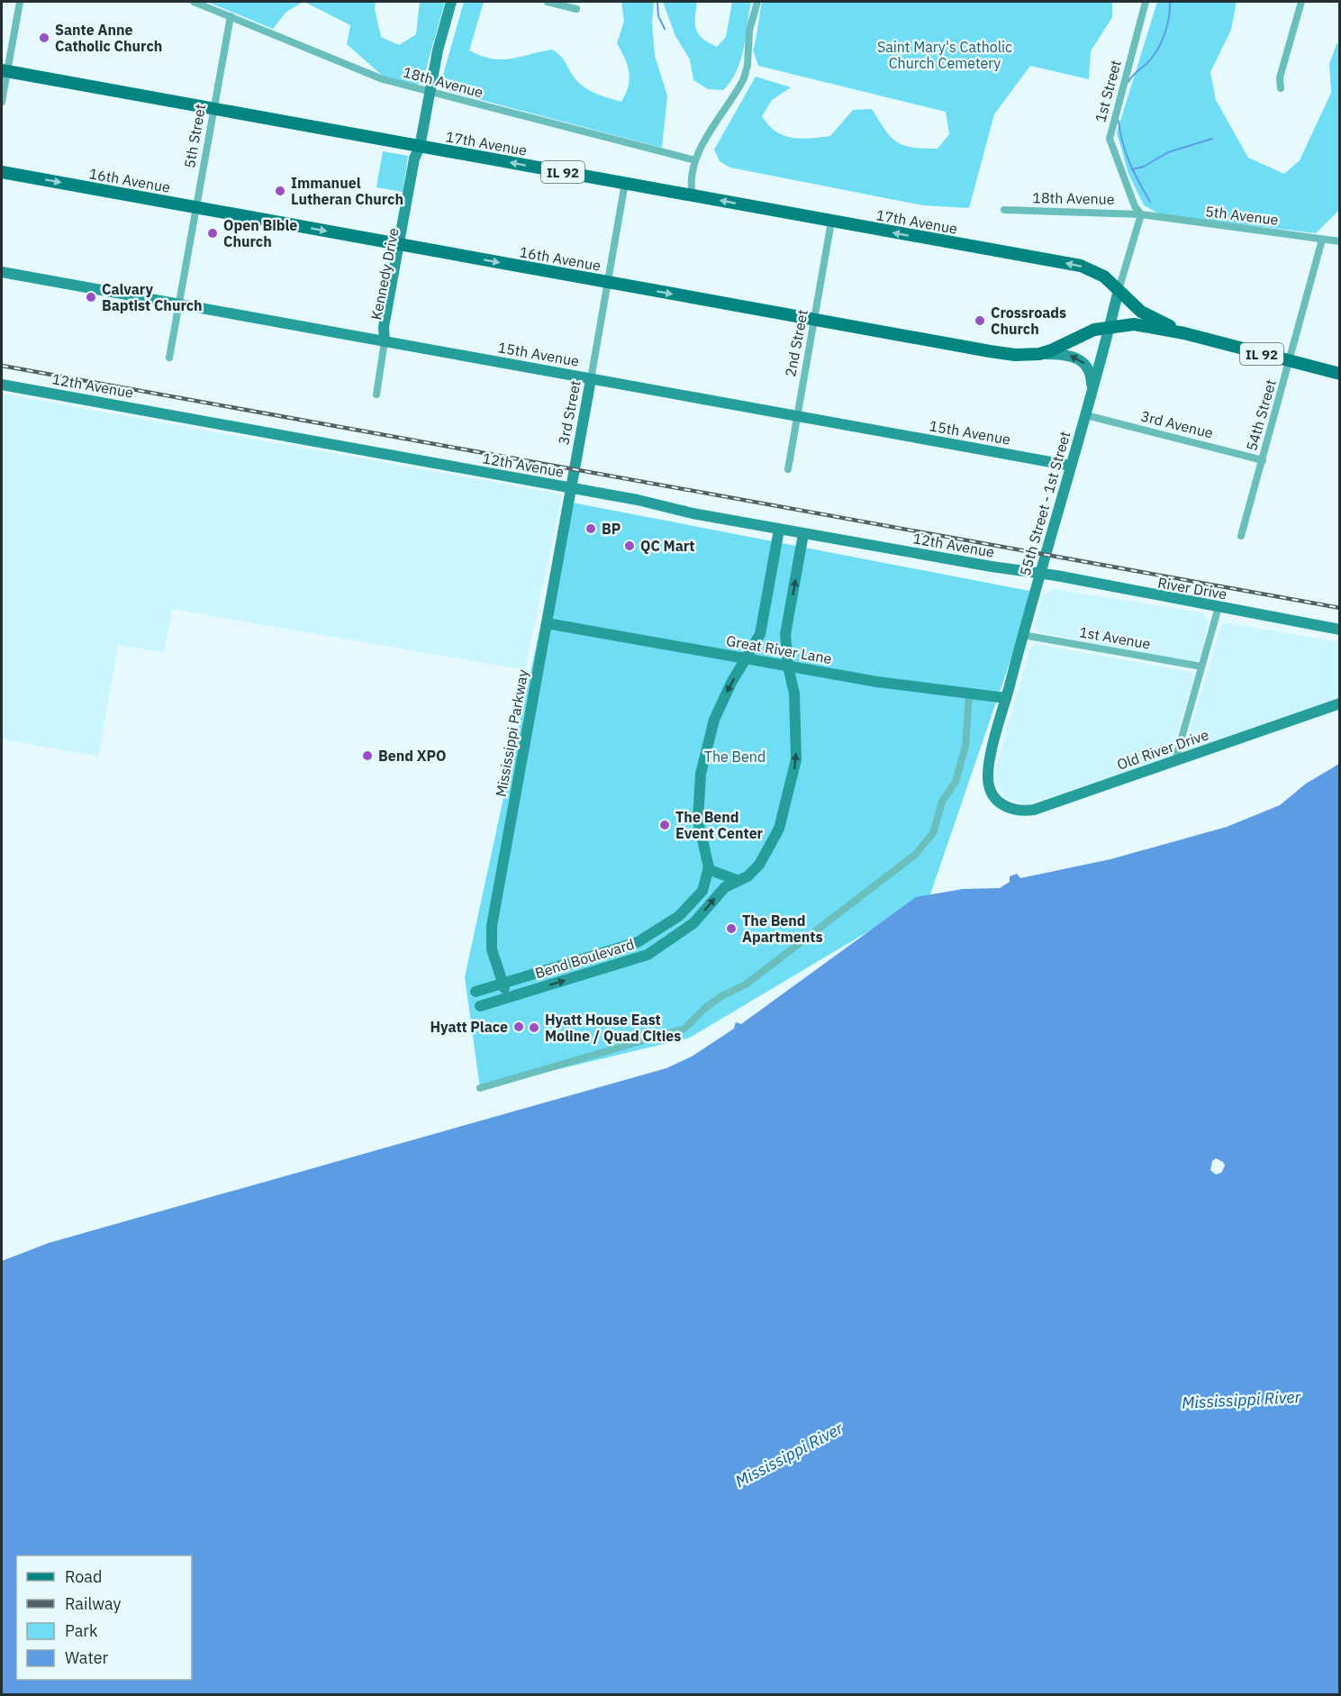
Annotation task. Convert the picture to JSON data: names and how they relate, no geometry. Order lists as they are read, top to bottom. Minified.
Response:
{"streets":{"main road":["17th Avenue","IL 92","16th Avenue"],"street":["18th Avenue","1st Street","5th Street","5th Avenue","Kennedy Drive","2nd Street","15th Avenue","12th Avenue","3rd Street","54th Street","3rd Avenue","55th Street - 1st Street","River Drive","1st Avenue","Great River Lane","Mississippi Parkway","Old River Drive","Bend Boulevard"]},"crossings":[["18th Avenue","1st Street"],["18th Avenue","5th Street"],["18th Avenue","5th Avenue"],["18th Avenue","Kennedy Drive"],["18th Avenue","55th Street - 1st Street"],["1st Street","5th Avenue"],["1st Street","55th Street - 1st Street"],["5th Street","17th Avenue"],["5th Street","16th Avenue"],["5th Street","15th Avenue"],["17th Avenue","IL 92"],["17th Avenue","Kennedy Drive"],["17th Avenue","2nd Street"],["17th Avenue","3rd Street"],["17th Avenue","55th Street - 1st Street"],["IL 92","16th Avenue"],["IL 92","54th Street"],["IL 92","55th Street - 1st Street"],["16th Avenue","Kennedy Drive"],["16th Avenue","2nd Street"],["16th Avenue","3rd Street"],["16th Avenue","55th Street - 1st Street"],["5th Avenue","54th Street"],["5th Avenue","55th Street - 1st Street"],["Kennedy Drive","15th Avenue"],["2nd Street","15th Avenue"],["15th Avenue","3rd Street"],["15th Avenue","55th Street - 1st Street"],["12th Avenue","3rd Street"],["12th Avenue","55th Street - 1st Street"],["12th Avenue","River Drive"],["12th Avenue","Mississippi Parkway"],["12th Avenue","Bend Boulevard"],["3rd Street","Mississippi Parkway"],["54th Street","3rd Avenue"],["3rd Avenue","55th Street - 1st Street"],["55th Street - 1st Street","River Drive"],["55th Street - 1st Street","1st Avenue"],["55th Street - 1st Street","Great River Lane"],["55th Street - 1st Street","Old River Drive"],["Great River Lane","Mississippi Parkway"],["Great River Lane","Bend Boulevard"],["Mississippi Parkway","Bend Boulevard"]],"one_way":["17th Avenue","16th Avenue"],"water":["Mississippi River"],"parks":["Saint Mary's Catholic Church Cemetery","The Bend"],"places":["Sante Anne Catholic Church","Immanuel Lutheran Church","Open Bible Church","Calvary Baptist Church","Crossroads Church","BP","QC Mart","Bend XPO","The Bend Event Center","The Bend Apartments","Hyatt Place","Hyatt House East Moline / Quad Cities"],"legend":["Road","Railway","Park","Water"]}
